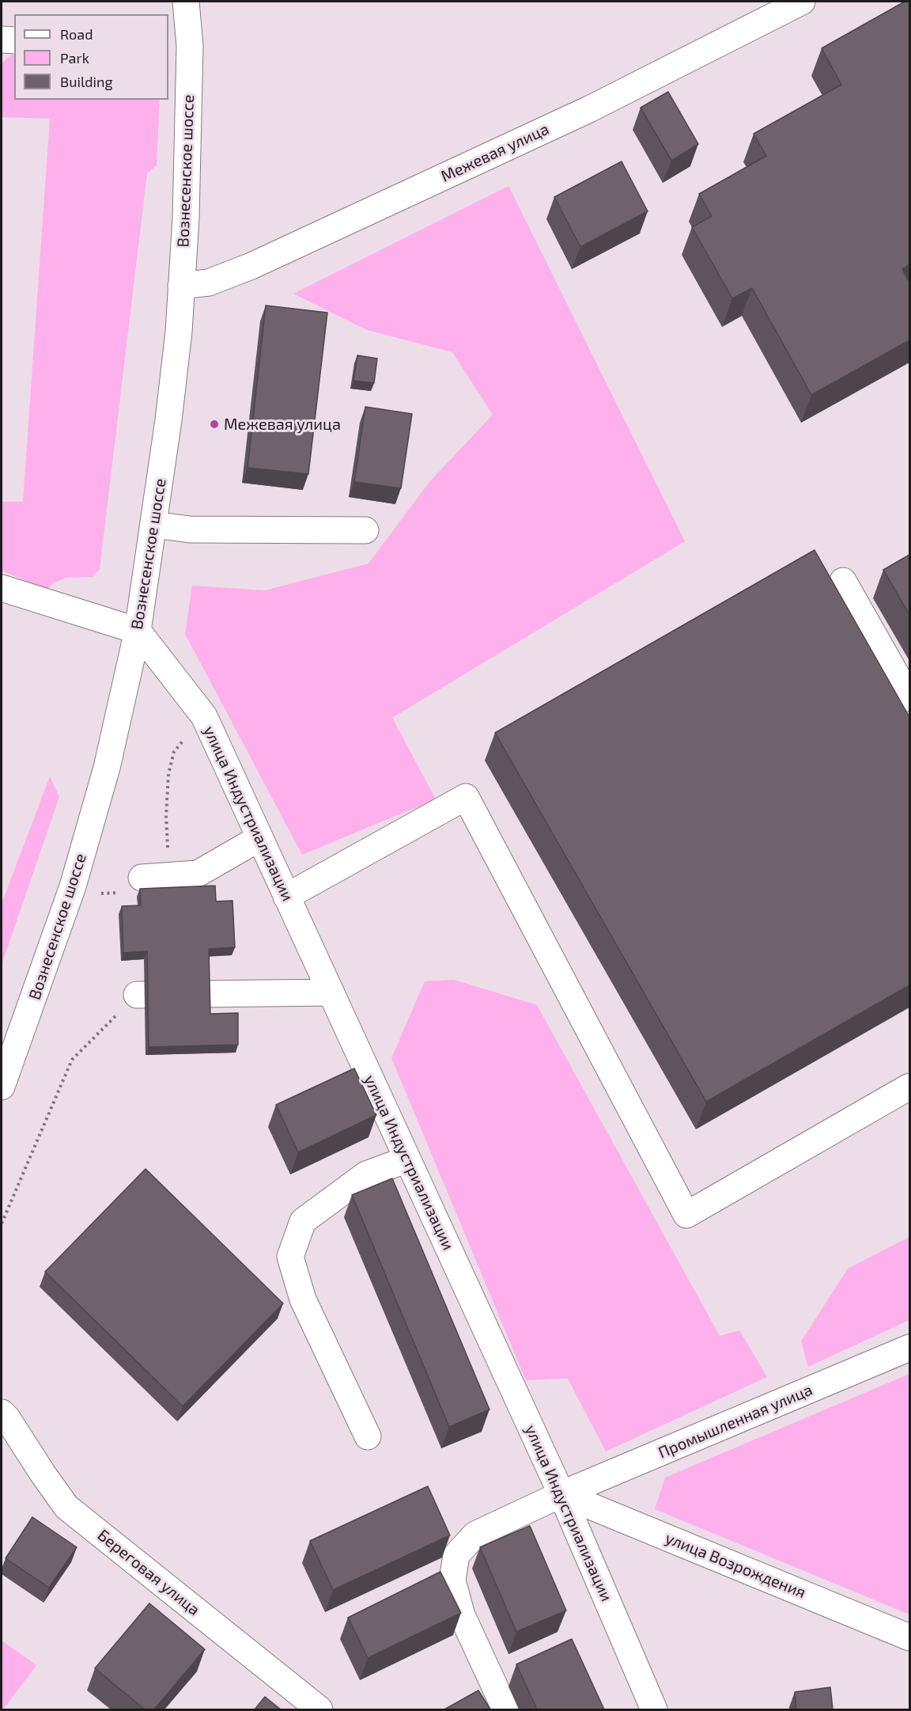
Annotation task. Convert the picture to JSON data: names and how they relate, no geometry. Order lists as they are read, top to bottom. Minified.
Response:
{"streets":{"street":["Межевая улица","Вознесенское шоссе","улица Индустриализации","Промышленная улица","улица Возрождения","Береговая улица"]},"crossings":[["Межевая улица","Вознесенское шоссе"],["Вознесенское шоссе","улица Индустриализации"],["улица Индустриализации","Промышленная улица"],["улица Индустриализации","улица Возрождения"],["Промышленная улица","улица Возрождения"]],"places":["Межевая улица"],"legend":["Road","Park","Building"]}
